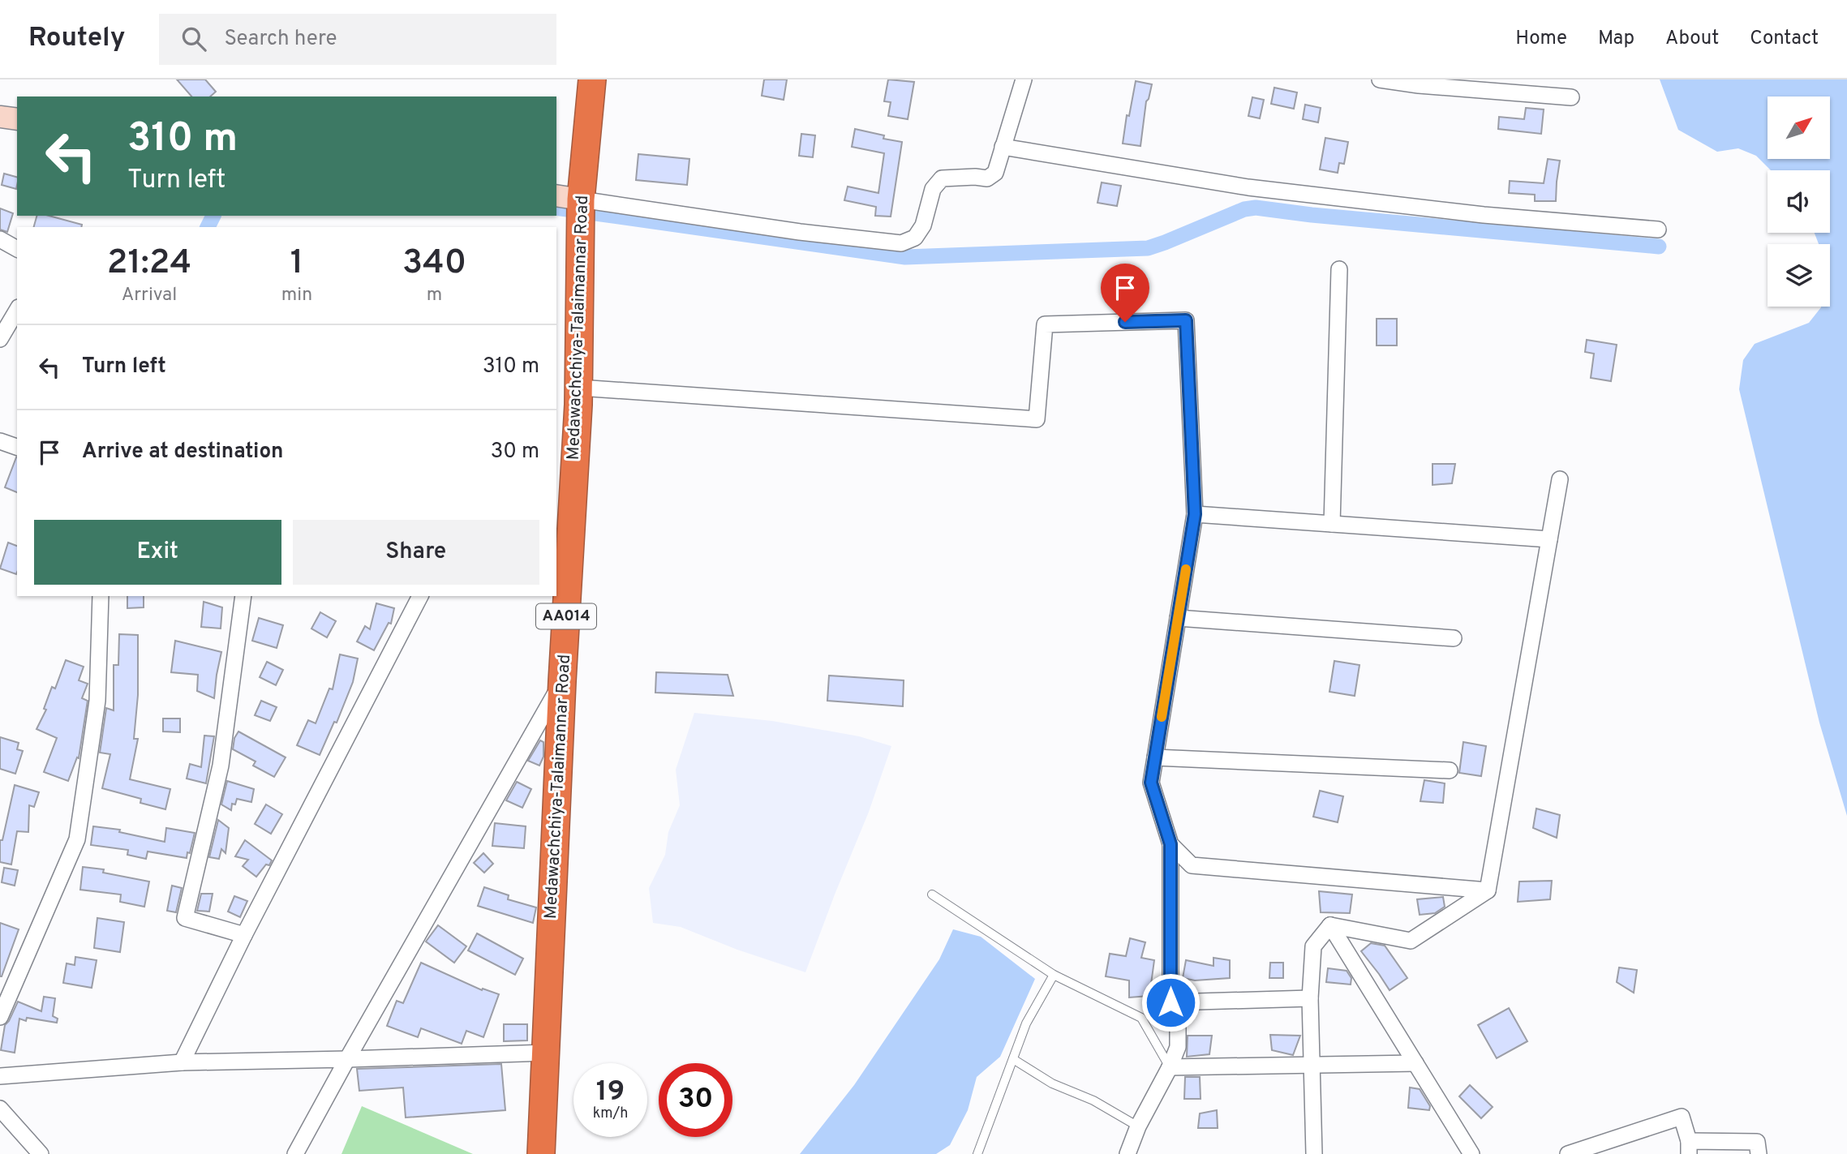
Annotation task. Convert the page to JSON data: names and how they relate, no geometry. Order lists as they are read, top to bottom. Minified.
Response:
{"streets":{"highway":["Medawachchiya-Talaimannar Road","AA014"]},"north":"top right","page":{"header":"Routely","search":"Search here","nav":["Home","Map","About","Contact"],"turn":["310 m","Turn left"],"eta":["21:24","Arrival","1","min","340","m"],"list":[{"name":"Turn left","value":"310 m"},{"name":"Arrive at destination","value":"30 m"}],"buttons":["Exit","Share"],"speed":"19 km/h","limit":"30"}}
